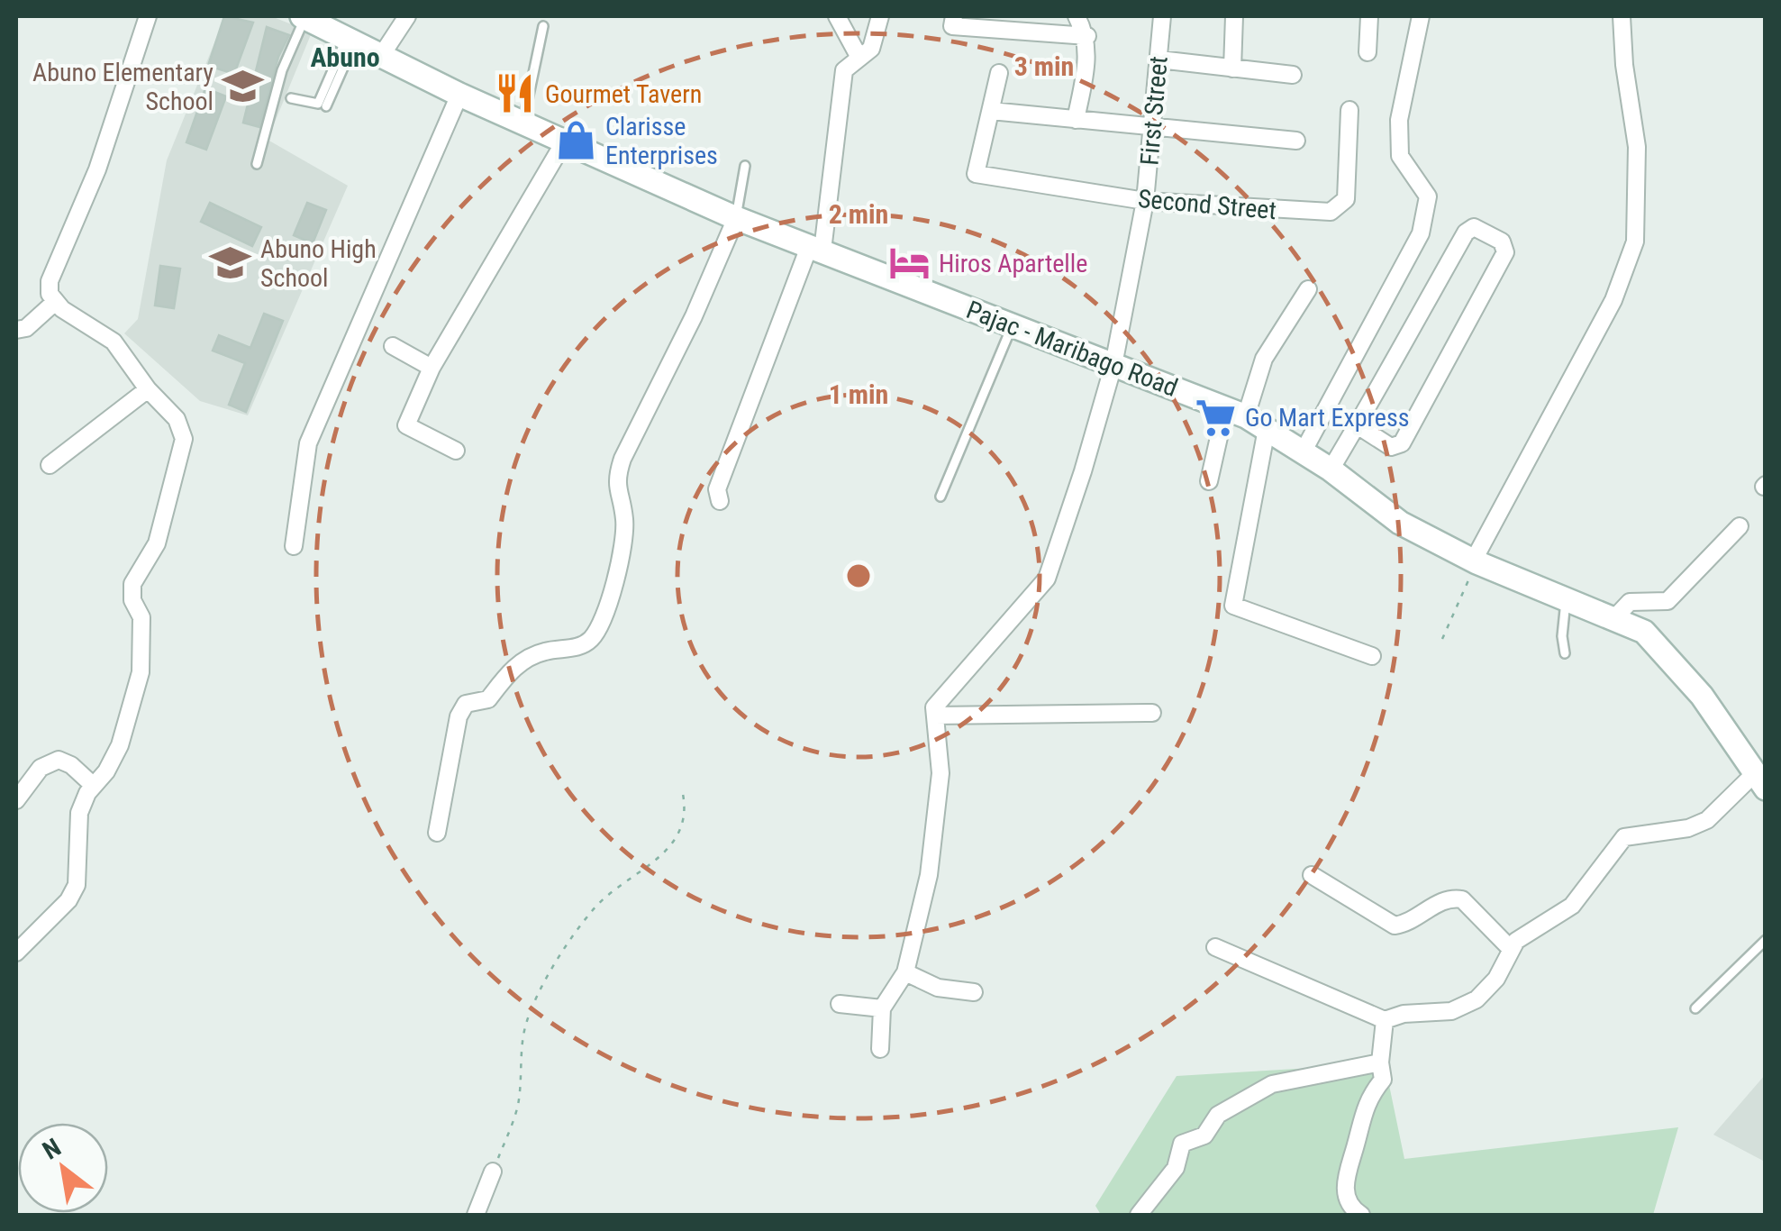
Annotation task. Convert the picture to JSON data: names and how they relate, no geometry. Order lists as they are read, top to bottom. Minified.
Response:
{"streets":{"street":["First Street","Second Street","Pajac - Maribago Road"]},"crossings":[["First Street","Second Street"],["First Street","Pajac - Maribago Road"]],"districts":["Abuno"],"places":{"school or university":["Abuno Elementary School","Abuno High School"],"restaurant":["Gourmet Tavern"],"shop":["Clarisse Enterprises"],"hotel":["Hiros Apartelle"],"supermarket":["Go Mart Express"]},"north":"top left","rings":["3 min","2 min","1 min"]}
